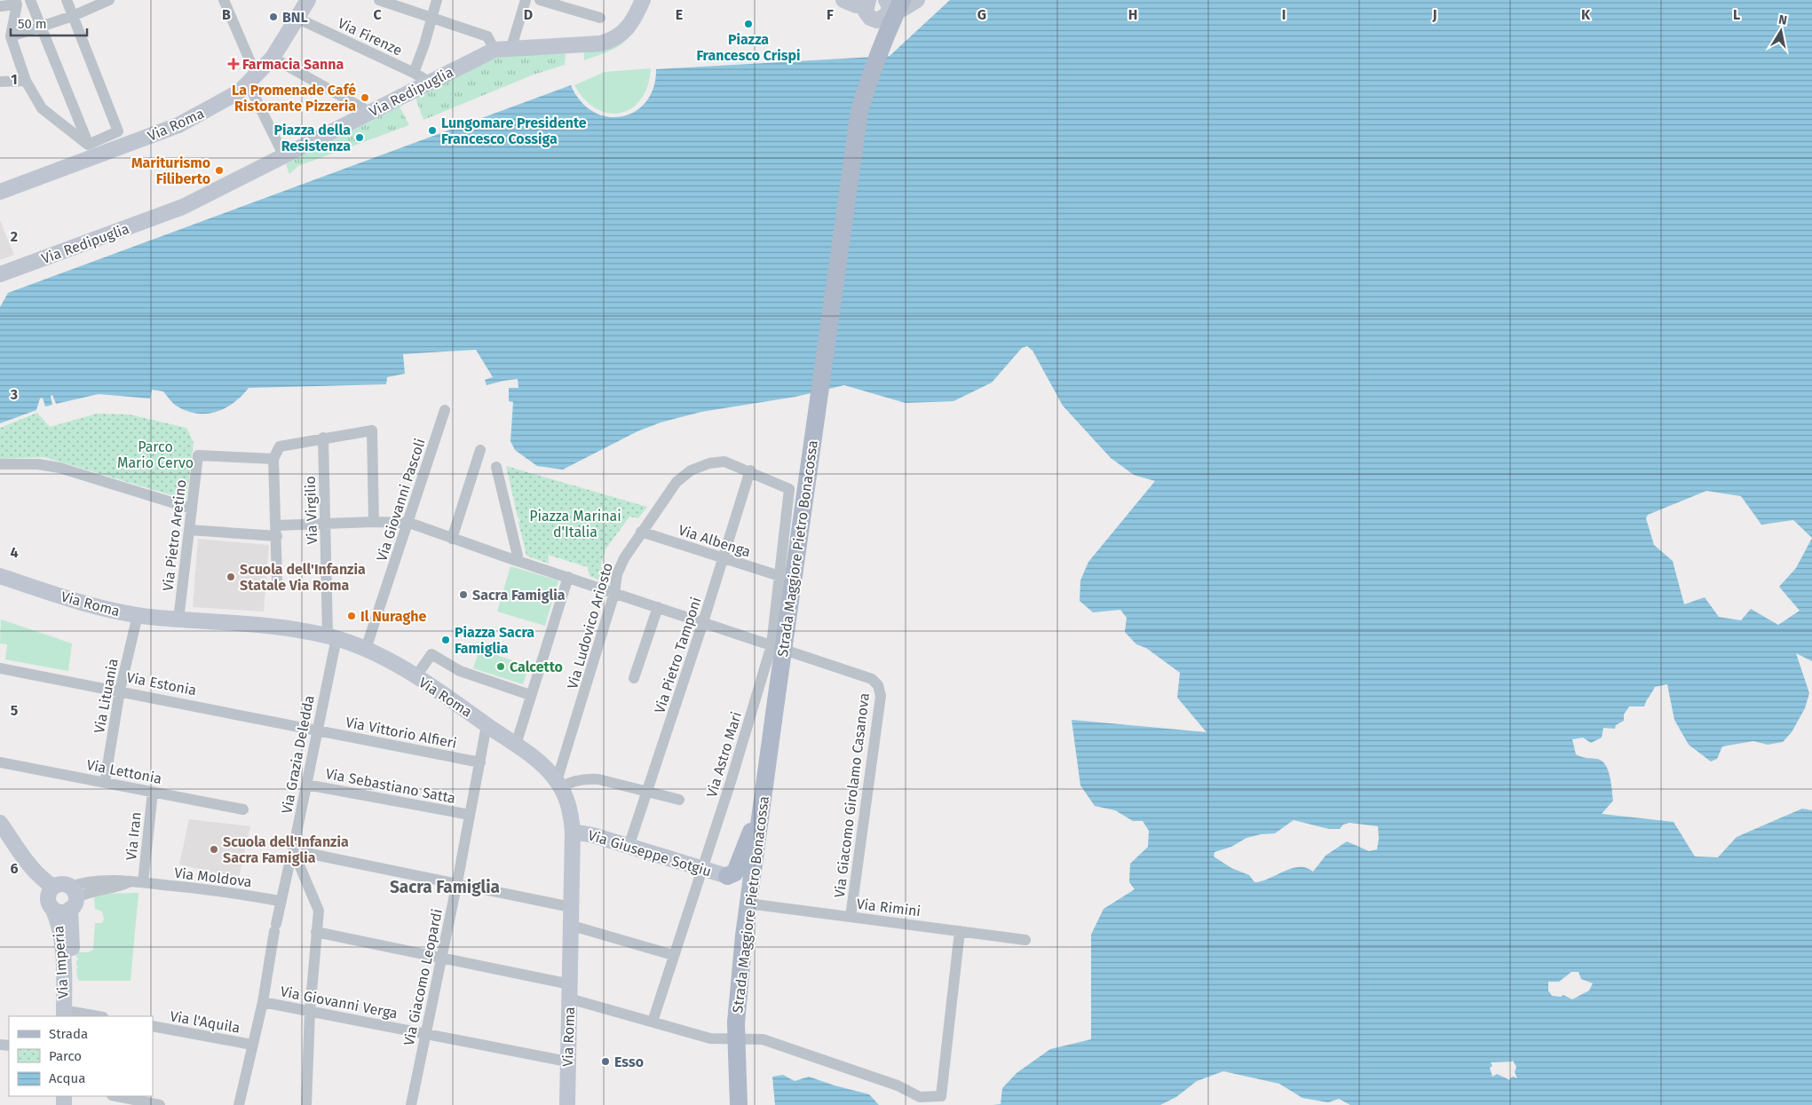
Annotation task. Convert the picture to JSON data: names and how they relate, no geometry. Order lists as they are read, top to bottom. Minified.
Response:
{"streets":{"main road":["Strada Maggiore Pietro Bonacossa"],"street":["Via Firenze","Via Redipuglia","Via Roma","Via Giovanni Pascoli","Via Virgilio","Via Pietro Aretino","Via Albenga","Via Ludovico Ariosto","Via Pietro Tamponi","Via Estonia","Via Lituania","Via Vittorio Alfieri","Via Grazia Deledda","Via Astro Mari","Via Lettonia","Via Sebastiano Satta","Via Giacomo Girolamo Casanova","Via Iran","Via Giuseppe Sotgiu","Via Moldova","Via Rimini","Via Imperia","Via Giacomo Leopardi","Via Giovanni Verga","Via l'Aquila"]},"crossings":[["Via Firenze","Via Redipuglia"],["Via Firenze","Via Roma"],["Via Roma","Via Giovanni Pascoli"],["Via Roma","Via Virgilio"],["Via Roma","Via Pietro Aretino"],["Via Roma","Via Ludovico Ariosto"],["Via Roma","Via Lituania"],["Via Roma","Via Grazia Deledda"],["Via Roma","Via Giuseppe Sotgiu"],["Via Roma","Via Giacomo Leopardi"],["Via Roma","Via Giovanni Verga"],["Via Giovanni Pascoli","Via Giacomo Girolamo Casanova"],["Via Virgilio","Via Grazia Deledda"],["Via Virgilio","Via Giacomo Girolamo Casanova"],["Via Pietro Aretino","Via Giacomo Girolamo Casanova"],["Via Albenga","Via Ludovico Ariosto"],["Via Albenga","Via Pietro Tamponi"],["Via Albenga","Via Astro Mari"],["Strada Maggiore Pietro Bonacossa","Via Rimini"],["Via Ludovico Ariosto","Via Pietro Tamponi"],["Via Ludovico Ariosto","Via Astro Mari"],["Via Ludovico Ariosto","Via Giacomo Girolamo Casanova"],["Via Pietro Tamponi","Via Giacomo Girolamo Casanova"],["Via Pietro Tamponi","Via Giuseppe Sotgiu"],["Via Estonia","Via Lituania"],["Via Estonia","Via Vittorio Alfieri"],["Via Estonia","Via Grazia Deledda"],["Via Lituania","Via Lettonia"],["Via Vittorio Alfieri","Via Grazia Deledda"],["Via Vittorio Alfieri","Via Giacomo Leopardi"],["Via Grazia Deledda","Via Sebastiano Satta"],["Via Astro Mari","Via Giacomo Girolamo Casanova"],["Via Astro Mari","Via Giuseppe Sotgiu"],["Via Lettonia","Via Iran"],["Via Sebastiano Satta","Via Giacomo Leopardi"],["Via Giacomo Girolamo Casanova","Via Rimini"],["Via Iran","Via Moldova"],["Via Giacomo Leopardi","Via Giovanni Verga"]],"districts":["Sacra Famiglia"],"parks":["Parco Mario Cervo","Piazza Marinai d'Italia"],"places":{"other":["BNL","Piazza Francesco Crispi","La Promenade Café Ristorante Pizzeria","Lungomare Presidente Francesco Cossiga","Piazza della Resistenza","Mariturismo Filiberto","Scuola dell'Infanzia Statale Via Roma","Sacra Famiglia","Il Nuraghe","Piazza Sacra Famiglia","Calcetto","Scuola dell'Infanzia Sacra Famiglia","Esso"],"health":["Farmacia Sanna"]},"legend":["Strada","Parco","Acqua"],"scale_bar":"50 m","north":"top","grid":{"columns":["B","C","D","E","F","G","H","I","J","K","L"],"rows":["1","2","3","4","5","6"]}}
